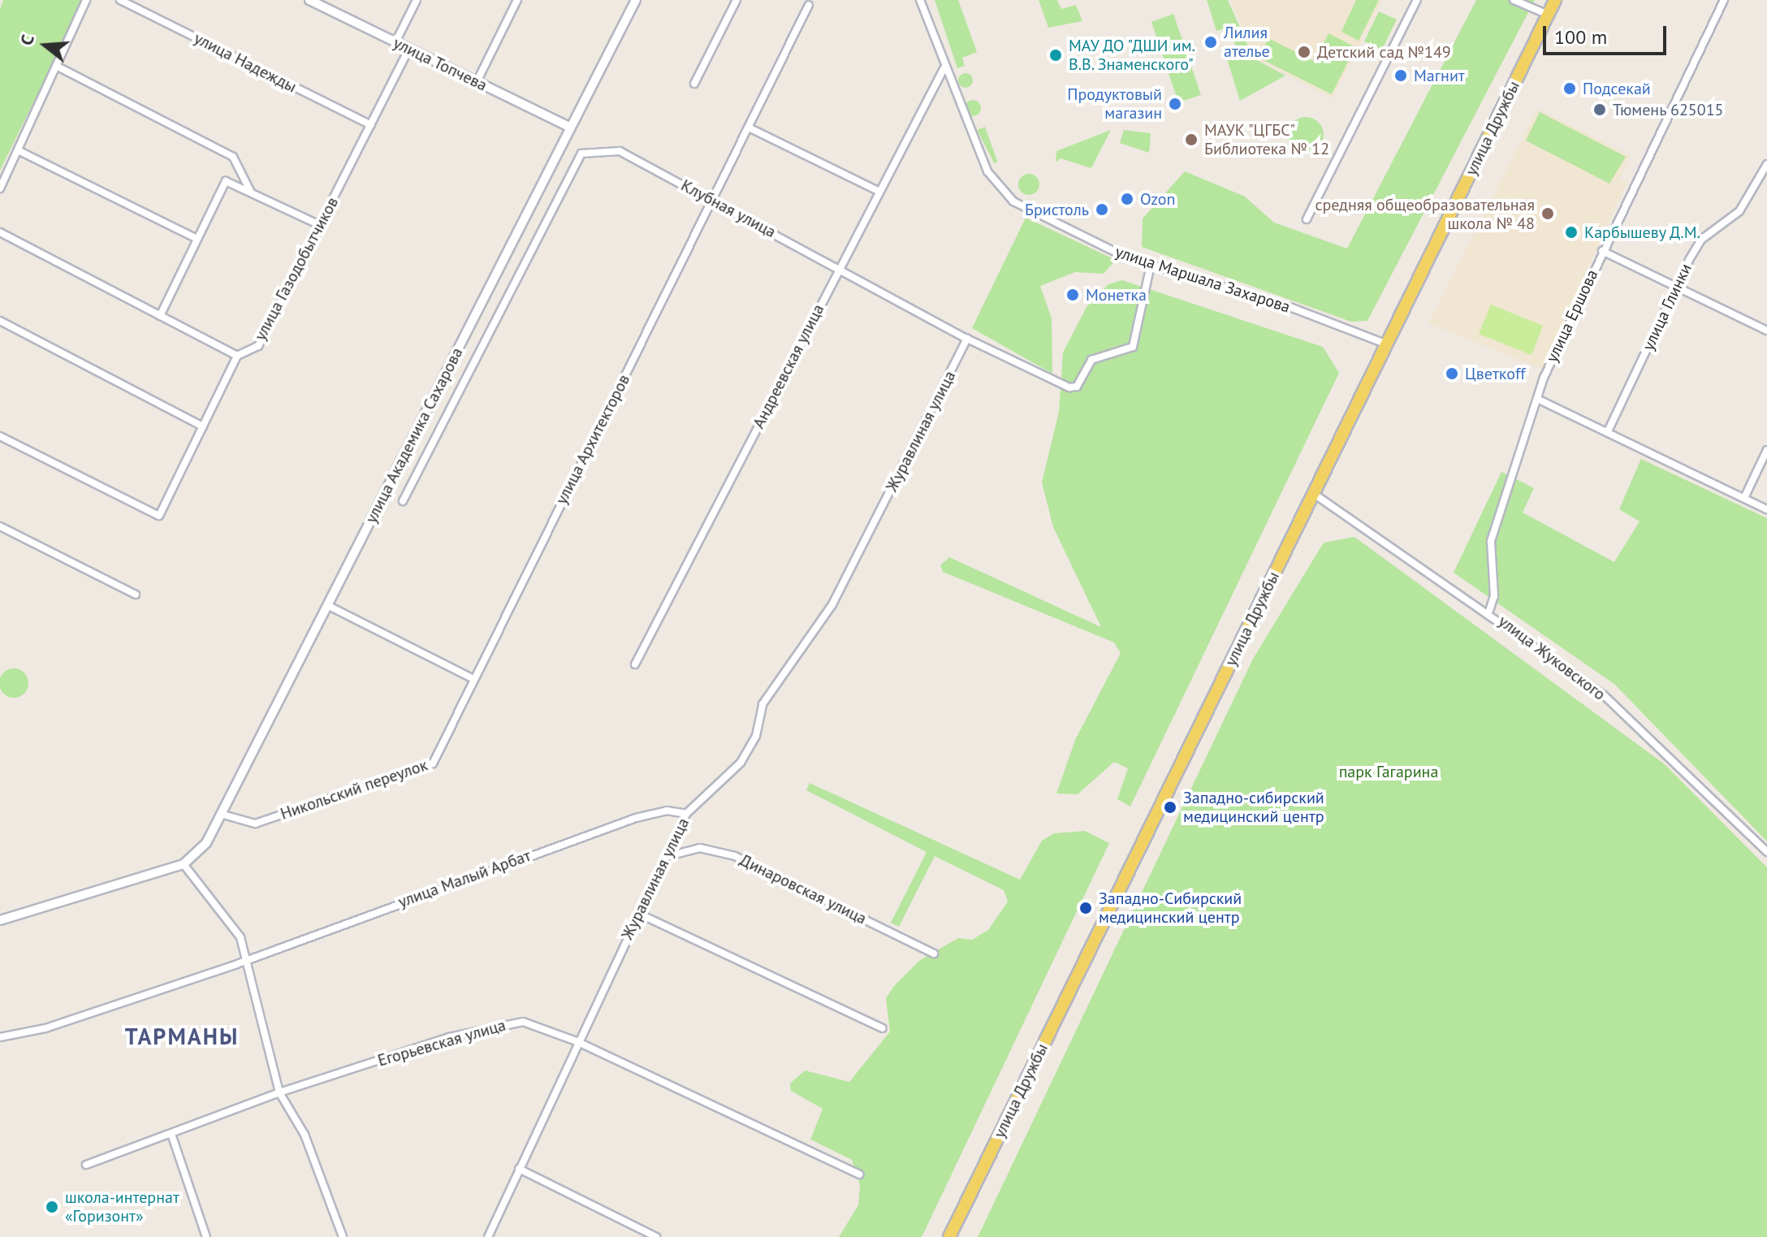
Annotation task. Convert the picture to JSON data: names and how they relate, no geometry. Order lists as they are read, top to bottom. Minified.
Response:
{"streets":{"main road":["улица Дружбы"],"street":["улица Надежды","улица Топчева","Клубная улица","улица Газодобытчиков","улица Маршала Захарова","улица Глинки","улица Ершова","Андреевская улица","Журавлиная улица","улица Академика Сахарова","улица Архитекторов","улица Жуковского","Никольский переулок","улица Малый Арбат","Динаровская улица","Егорьевская улица"]},"crossings":[["улица Надежды","улица Газодобытчиков"],["улица Топчева","улица Газодобытчиков"],["улица Топчева","улица Академика Сахарова"],["улица Дружбы","улица Маршала Захарова"],["улица Дружбы","улица Жуковского"],["Клубная улица","улица Маршала Захарова"],["Клубная улица","Андреевская улица"],["Клубная улица","Журавлиная улица"],["Клубная улица","улица Архитекторов"],["улица Маршала Захарова","Андреевская улица"],["улица Ершова","улица Жуковского"],["Журавлиная улица","улица Малый Арбат"],["Журавлиная улица","Динаровская улица"],["Журавлиная улица","Егорьевская улица"],["улица Академика Сахарова","Никольский переулок"],["улица Архитекторов","Никольский переулок"]],"districts":["ТАРМАНЫ"],"parks":["парк Гагарина"],"places":["Лилия ателье","Детский сад №149","МАУ ДО \"ДШИ им. В.В. Знаменского\"","Магнит","Подсекай","Продуктовый магазин","Тюмень 625015","МАУК \"ЦГБС\" Библиотека № 12","Ozon","Бристоль","средняя общеобразовательная школа № 48","Карбышеву Д.М.","Монетка","Цветкоff","Западно-сибирский медицинский центр","Западно-Сибирский медицинский центр","школа-интернат «Горизонт»"],"scale_bar":"100 m","north":"left"}
